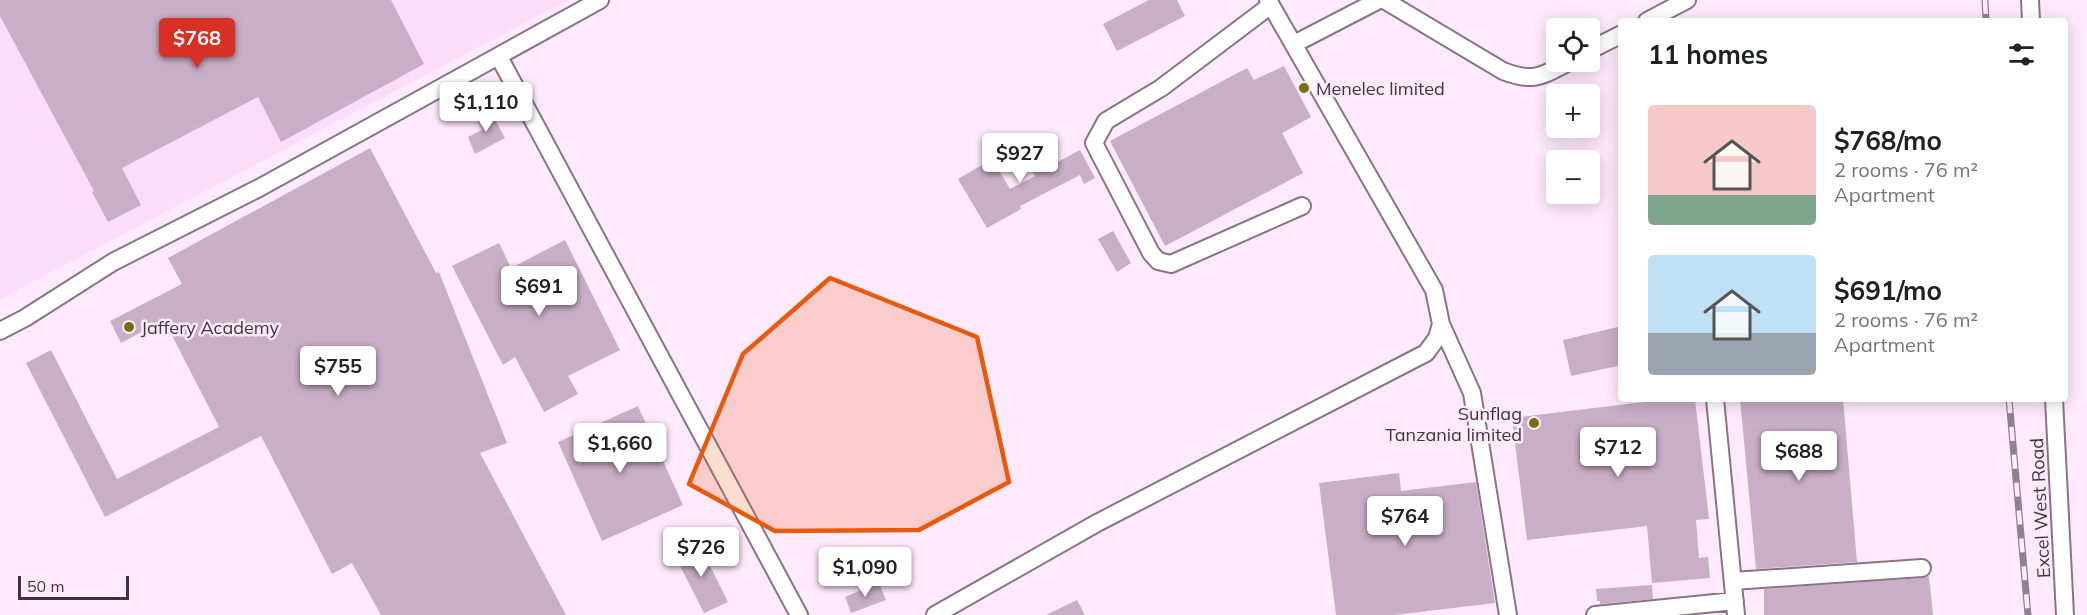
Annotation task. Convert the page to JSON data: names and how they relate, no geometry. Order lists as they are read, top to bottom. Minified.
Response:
{"streets":{"street":["Excel West Road"]},"places":["Menelec limited","Jaffery Academy","Sunflag Tanzania limited"],"scale_bar":"50 m","page":{"map_buttons":["+","−"],"price":["$768","$1,110","$927","$691","$755","$1,660","$712","$688","$764","$726","$1,090"],"heading":"11 homes","list":[{"name":"$768/mo","note":"2 rooms · 76 m² · Apartment"},{"name":"$691/mo","note":"2 rooms · 76 m² · Apartment"}],"scale":"50 m"}}
